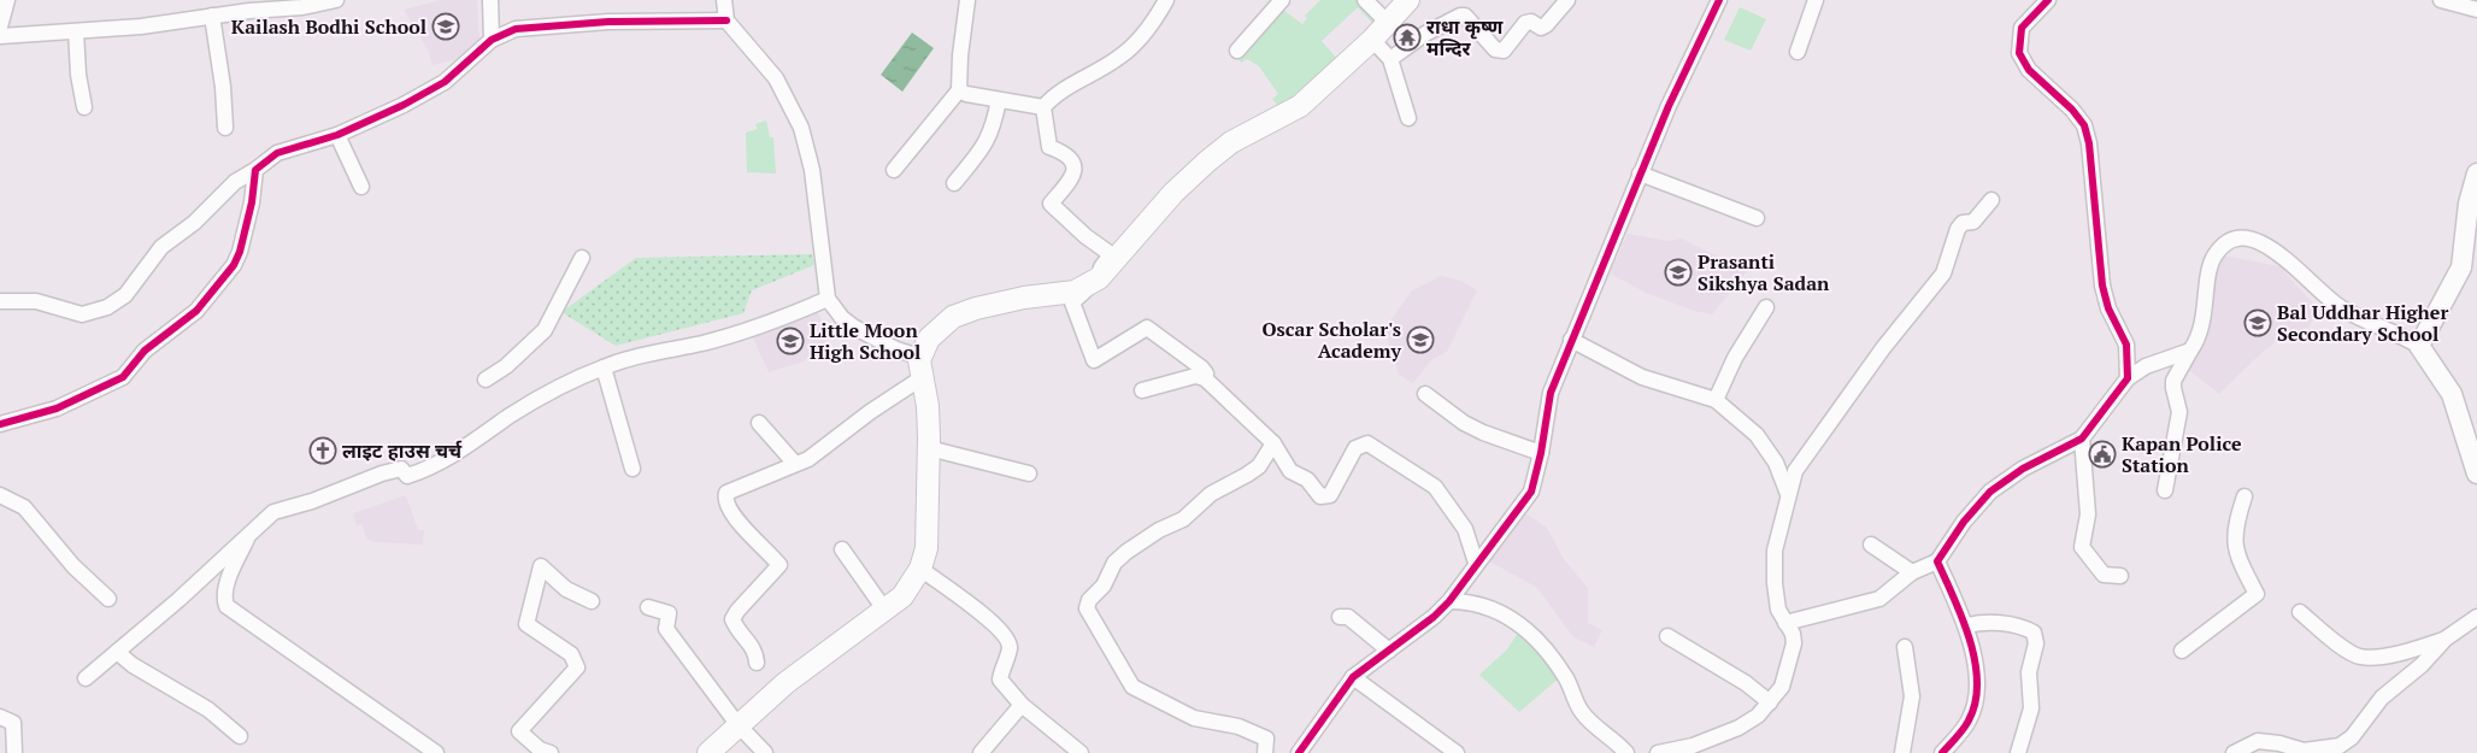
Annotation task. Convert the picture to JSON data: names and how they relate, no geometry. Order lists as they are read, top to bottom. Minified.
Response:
{"places":{"school or university":["Kailash Bodhi School","Prasanti Sikshya Sadan","Bal Uddhar Higher Secondary School","Oscar Scholar's Academy","Little Moon High School"],"temple":["राधा कृष्ण मन्दिर"],"church":["लाइट हाउस चर्च"],"public building":["Kapan Police Station"]}}
